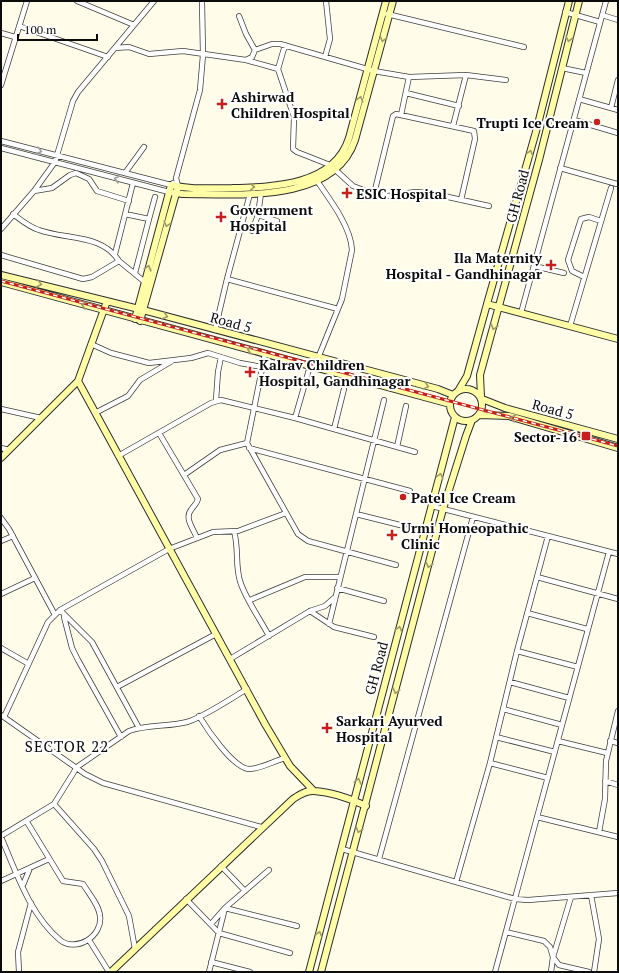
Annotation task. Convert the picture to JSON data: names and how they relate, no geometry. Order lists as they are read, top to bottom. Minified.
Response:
{"streets":{"street":["GH Road","Road 5"]},"crossings":[["GH Road","Road 5"]],"districts":["SECTOR 22"],"places":{"health":["Ashirwad Children Hospital","ESIC Hospital","Government Hospital","Ila Maternity Hospital - Gandhinagar","Kalrav Children Hospital, Gandhinagar","Urmi Homeopathic Clinic","Sarkari Ayurved Hospital"],"other":["Trupti Ice Cream","Patel Ice Cream"],"transit":["Sector-16"]},"scale_bar":"100 m"}
